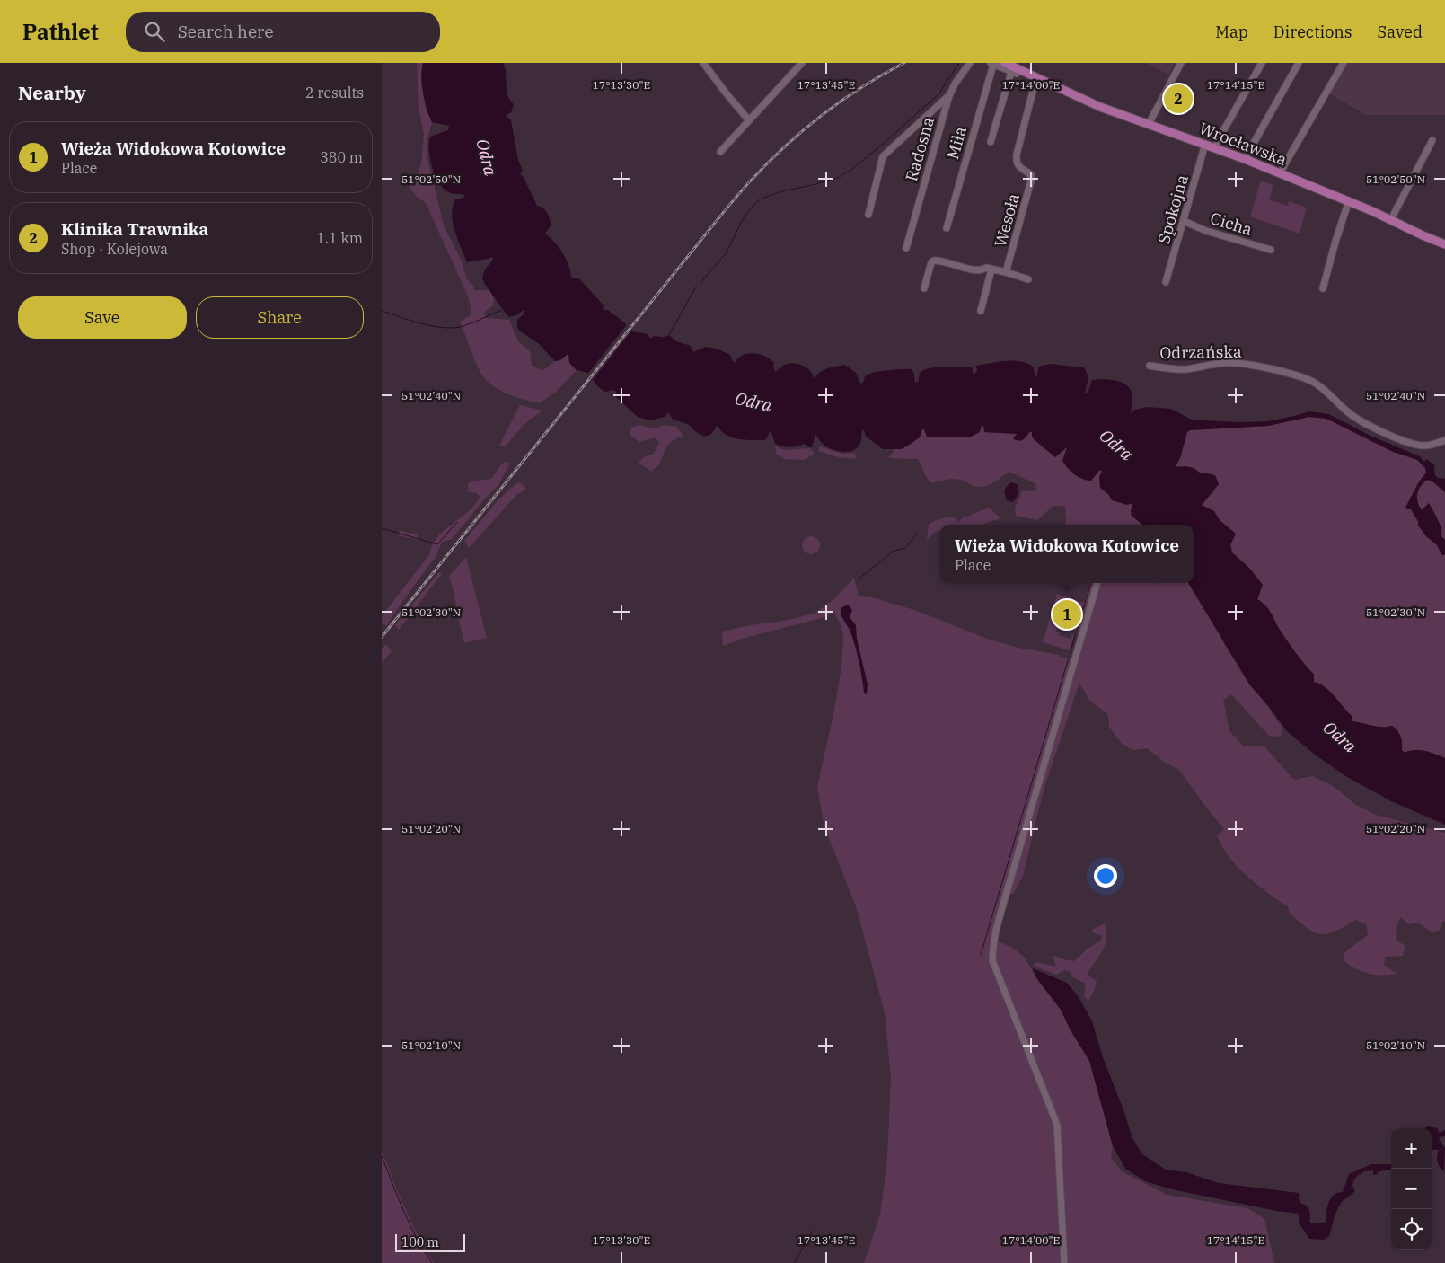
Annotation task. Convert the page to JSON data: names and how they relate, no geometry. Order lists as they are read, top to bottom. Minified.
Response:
{"streets":{"main road":["Wrocławska"],"street":["Miła","Radosna","Spokojna","Wesoła","Cicha","Odrzańska"]},"crossings":[["Wrocławska","Spokojna"],["Wrocławska","Wesoła"],["Spokojna","Cicha"]],"water":["Odra"],"scale_bar":"100 m","page":{"header":"Pathlet","search":"Search here","nav":["Map","Directions","Saved"],"heading":["Nearby","2 results"],"pins":["2","1"],"list":[{"mark":"1","name":"Wieża Widokowa Kotowice","note":"Place","value":"380 m"},{"mark":"2","name":"Klinika Trawnika","note":"Shop · Kolejowa","value":"1.1 km"}],"buttons":["Save","Share"],"popup":["Wieża Widokowa Kotowice","Place"],"map_buttons":["+","−"],"scale":"100 m"},"coordinates":["17°13'30\"E","17°13'45\"E","17°14'00\"E","17°14'15\"E","51°02'50\"N","51°02'40\"N","51°02'30\"N","51°02'20\"N","51°02'10\"N"]}
